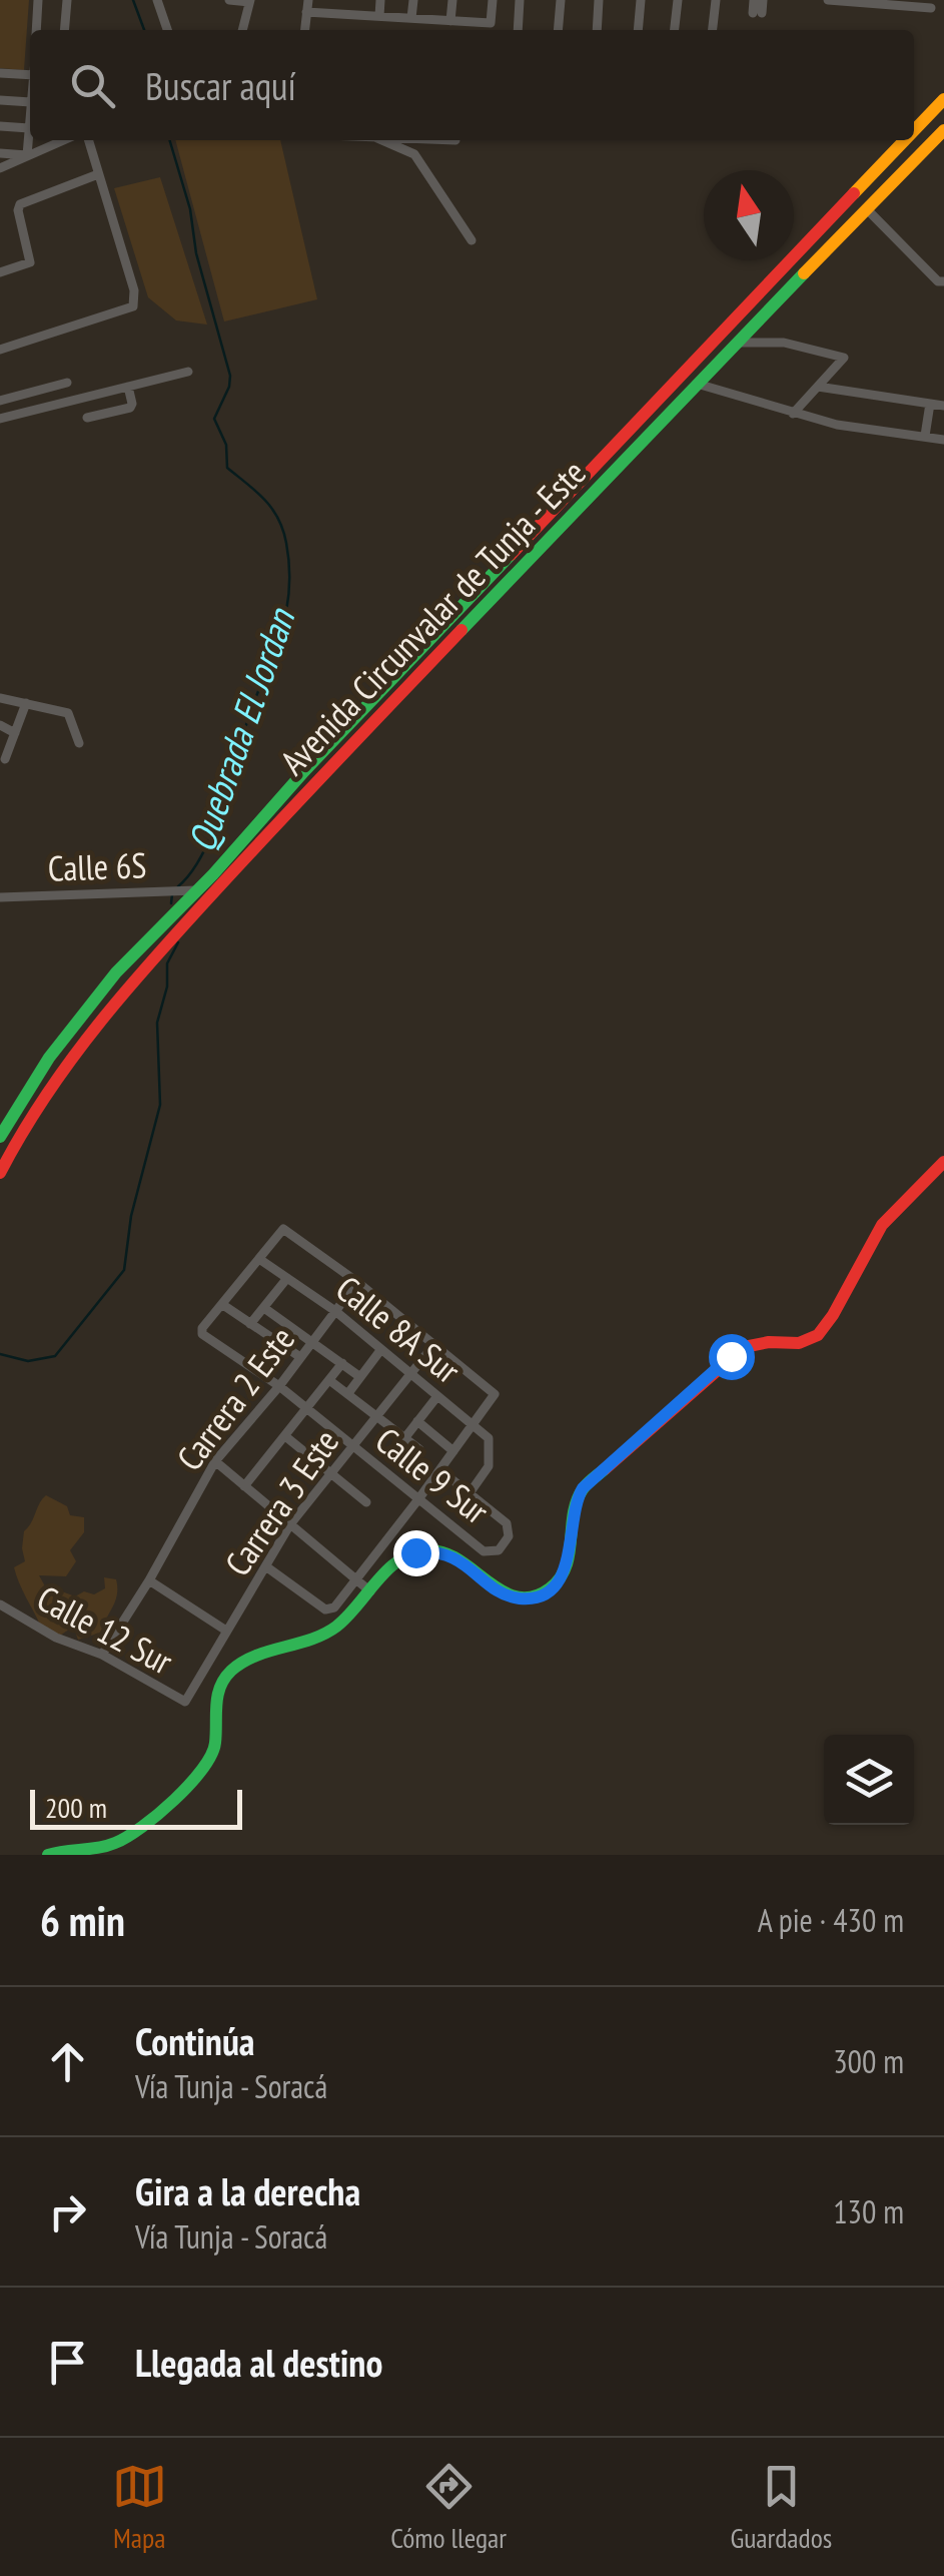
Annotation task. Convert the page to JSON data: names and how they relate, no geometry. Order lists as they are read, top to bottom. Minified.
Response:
{"streets":{"main road":["Avenida Circunvalar de Tunja - Este"],"street":["Calle 6S","Calle 8A Sur","Carrera 2 Este","Calle 9 Sur","Carrera 3 Este","Calle 12 Sur"]},"crossings":[["Avenida Circunvalar de Tunja - Este","Calle 6S"],["Calle 8A Sur","Carrera 2 Este"],["Calle 8A Sur","Calle 9 Sur"],["Calle 8A Sur","Carrera 3 Este"],["Carrera 2 Este","Calle 9 Sur"],["Carrera 2 Este","Calle 12 Sur"],["Calle 9 Sur","Carrera 3 Este"],["Carrera 3 Este","Calle 12 Sur"]],"water":["Quebrada El Jordan"],"scale_bar":"200 m","north":"top","page":{"search":"Buscar aquí","scale":"200 m","heading":["6 min","A pie · 430 m"],"list":[["Continúa","Vía Tunja - Soracá","300 m"],["Gira a la derecha","Vía Tunja - Soracá","130 m"],"Llegada al destino"],"nav":["Mapa","Cómo llegar","Guardados"]}}
